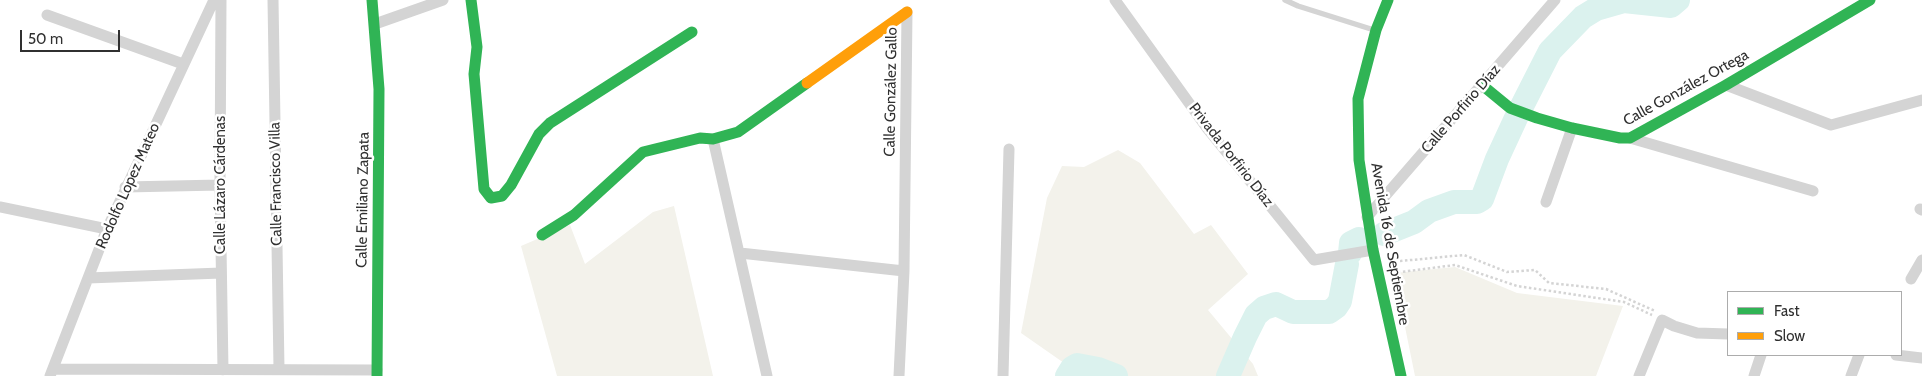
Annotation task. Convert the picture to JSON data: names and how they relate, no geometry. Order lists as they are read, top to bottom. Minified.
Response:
{"streets":{"street":["Calle González Ortega","Calle González Gallo","Calle Porfirio Díaz","Privada Porfirio Díaz","Calle Francisco Villa","Calle Lázaro Cárdenas","Rodolfo Lopez Mateo","Calle Emiliano Zapata","Avenida 16 de Septiembre"]},"crossings":[["Calle González Ortega","Calle Porfirio Díaz"],["Calle Porfirio Díaz","Avenida 16 de Septiembre"],["Privada Porfirio Díaz","Avenida 16 de Septiembre"]],"legend":["Fast","Slow"],"scale_bar":"50 m"}
